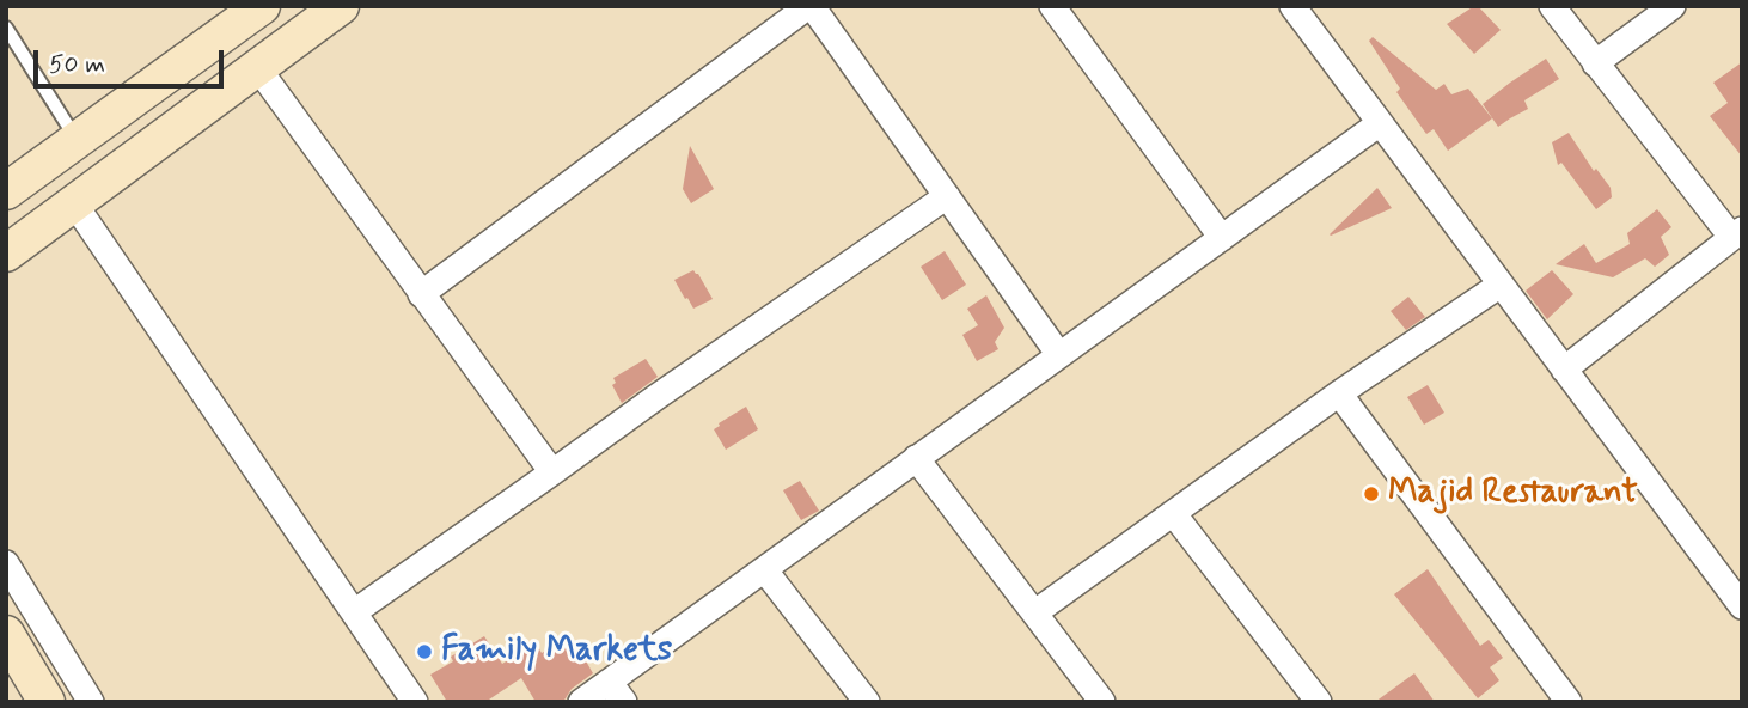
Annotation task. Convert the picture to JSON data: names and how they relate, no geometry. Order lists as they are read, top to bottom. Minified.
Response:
{"places":["Majid Restaurant","Family Markets"],"scale_bar":"50 m"}
